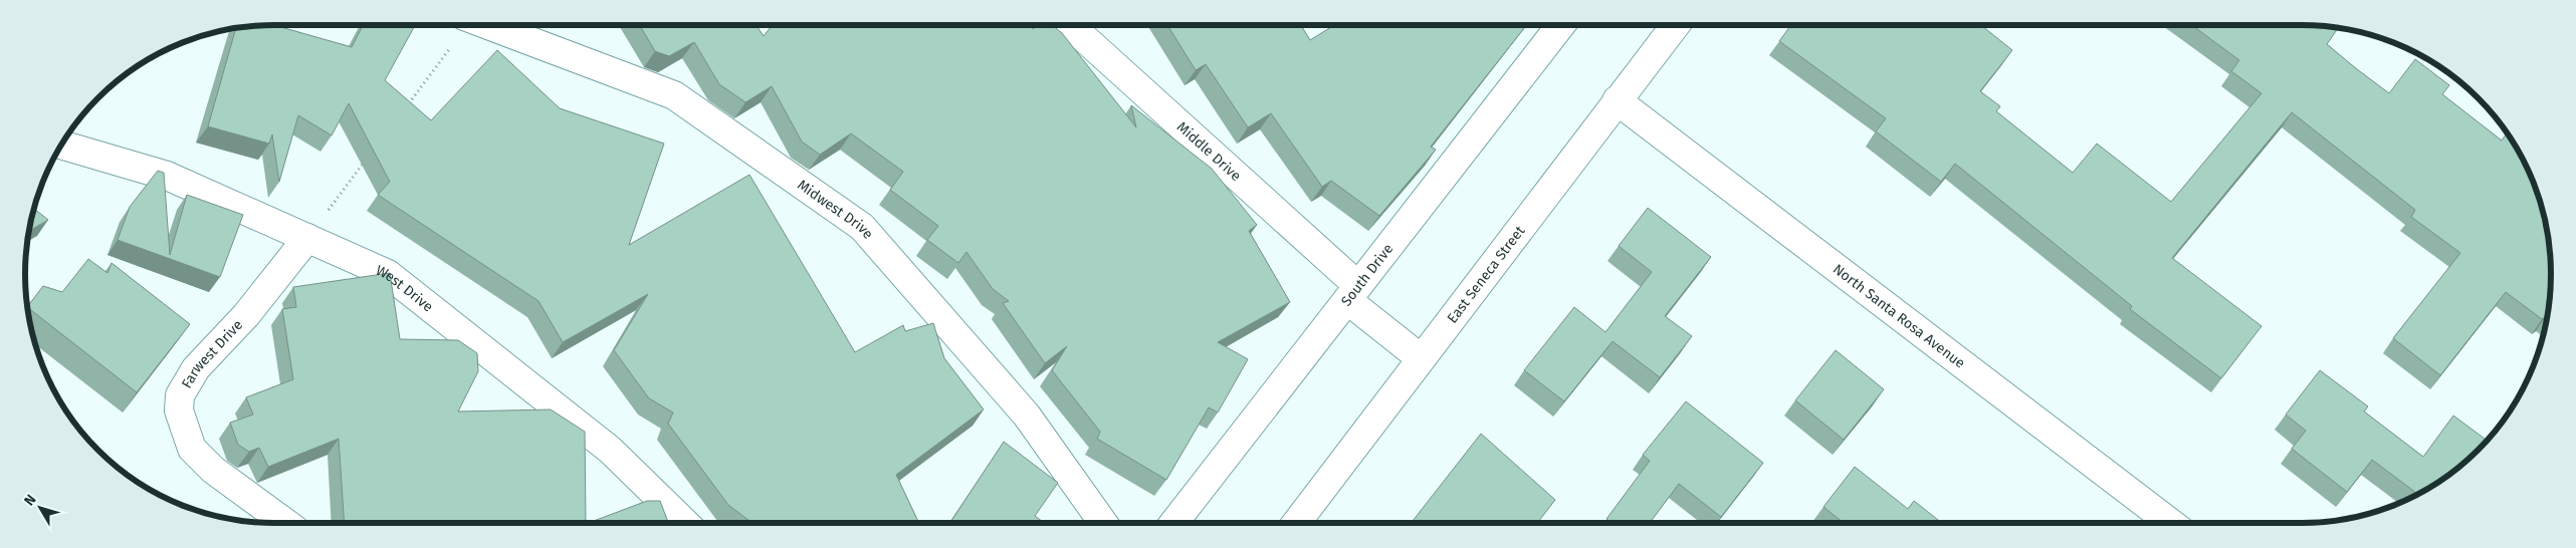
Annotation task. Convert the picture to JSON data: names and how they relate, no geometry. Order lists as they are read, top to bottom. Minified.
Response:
{"streets":{"street":["Middle Drive","Midwest Drive","South Drive","East Seneca Street","West Drive","North Santa Rosa Avenue","Farwest Drive"]},"crossings":[["Middle Drive","South Drive"],["Middle Drive","East Seneca Street"],["East Seneca Street","North Santa Rosa Avenue"],["West Drive","Farwest Drive"]],"north":"top left"}
